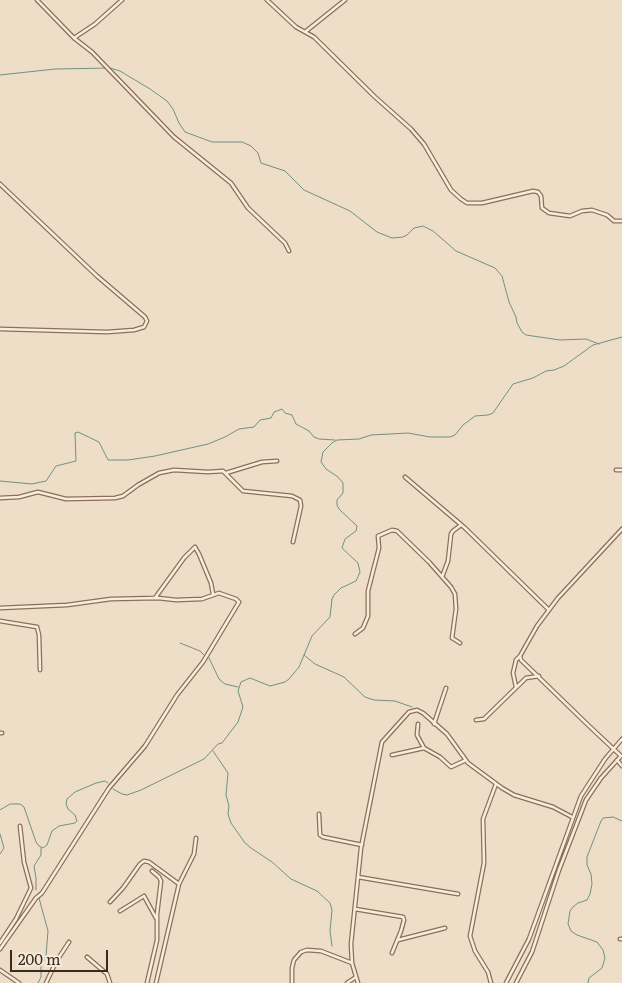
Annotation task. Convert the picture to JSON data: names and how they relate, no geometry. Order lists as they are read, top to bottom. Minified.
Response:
{"scale_bar":"200 m"}
